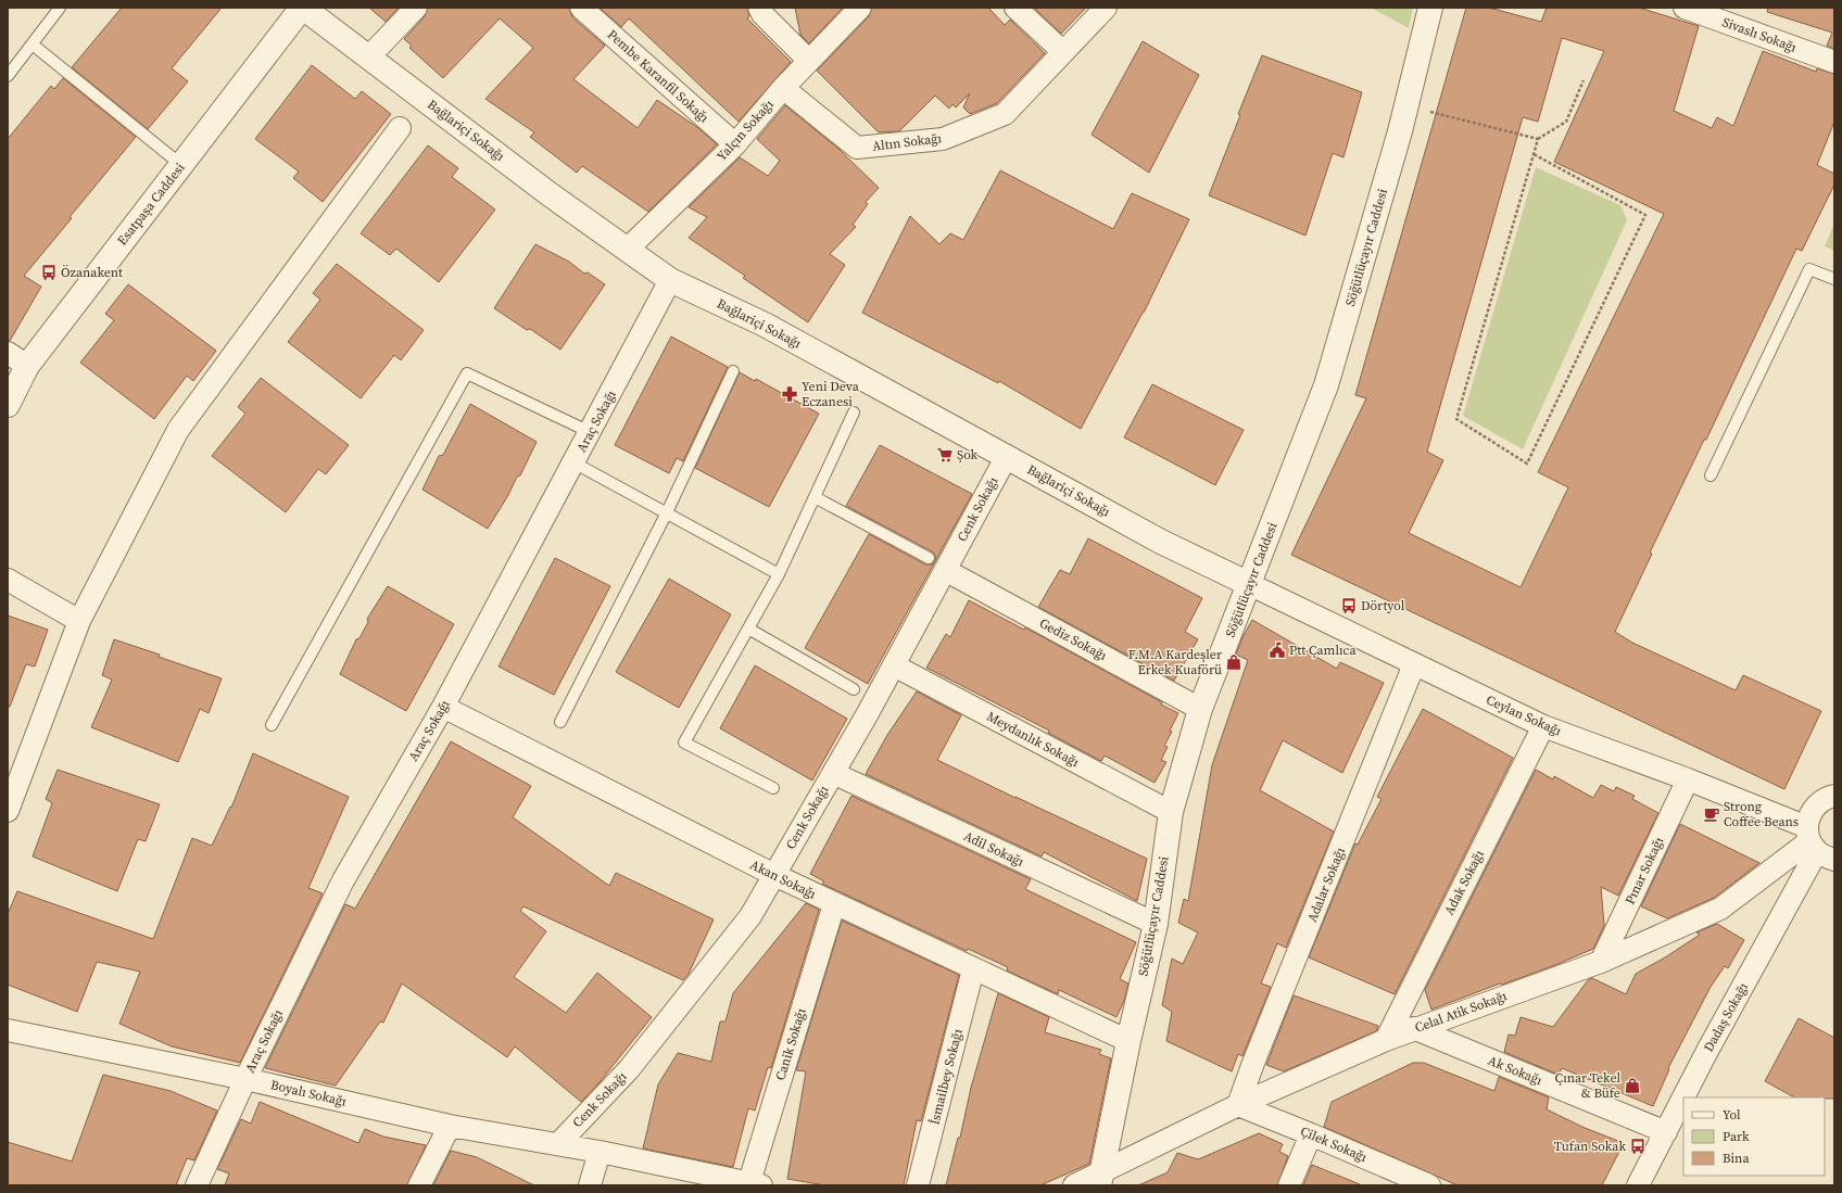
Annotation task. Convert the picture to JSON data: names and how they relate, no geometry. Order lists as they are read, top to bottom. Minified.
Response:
{"streets":{"street":["Sivaslı Sokağı","Pembe Karanfil Sokağı","Bağlariçi Sokağı","Yalçın Sokağı","Altın Sokağı","Esatpaşa Caddesi","Söğütlüçayır Caddesi","Araç Sokağı","Cenk Sokağı","Gediz Sokağı","Ceylan Sokağı","Meydanlık Sokağı","Adil Sokağı","Pınar Sokağı","Akan Sokağı","Adak Sokağı","Adalar Sokağı","Celal Atik Sokağı","Dadaş Sokağı","Canik Sokağı","Ak Sokağı","İsmailbey Sokağı","Boyalı Sokağı","Çilek Sokağı"]},"crossings":[["Pembe Karanfil Sokağı","Yalçın Sokağı"],["Bağlariçi Sokağı","Yalçın Sokağı"],["Bağlariçi Sokağı","Esatpaşa Caddesi"],["Bağlariçi Sokağı","Söğütlüçayır Caddesi"],["Bağlariçi Sokağı","Araç Sokağı"],["Bağlariçi Sokağı","Cenk Sokağı"],["Bağlariçi Sokağı","Ceylan Sokağı"],["Yalçın Sokağı","Altın Sokağı"],["Söğütlüçayır Caddesi","Gediz Sokağı"],["Söğütlüçayır Caddesi","Ceylan Sokağı"],["Söğütlüçayır Caddesi","Meydanlık Sokağı"],["Söğütlüçayır Caddesi","Adil Sokağı"],["Söğütlüçayır Caddesi","Akan Sokağı"],["Söğütlüçayır Caddesi","Celal Atik Sokağı"],["Araç Sokağı","Akan Sokağı"],["Araç Sokağı","Boyalı Sokağı"],["Cenk Sokağı","Gediz Sokağı"],["Cenk Sokağı","Meydanlık Sokağı"],["Cenk Sokağı","Adil Sokağı"],["Cenk Sokağı","Akan Sokağı"],["Cenk Sokağı","Boyalı Sokağı"],["Ceylan Sokağı","Pınar Sokağı"],["Ceylan Sokağı","Adak Sokağı"],["Ceylan Sokağı","Adalar Sokağı"],["Ceylan Sokağı","Celal Atik Sokağı"],["Ceylan Sokağı","Dadaş Sokağı"],["Pınar Sokağı","Celal Atik Sokağı"],["Akan Sokağı","Canik Sokağı"],["Akan Sokağı","İsmailbey Sokağı"],["Adak Sokağı","Celal Atik Sokağı"],["Adalar Sokağı","Celal Atik Sokağı"],["Adalar Sokağı","Çilek Sokağı"],["Celal Atik Sokağı","Dadaş Sokağı"],["Celal Atik Sokağı","Ak Sokağı"],["Celal Atik Sokağı","Çilek Sokağı"],["Dadaş Sokağı","Ak Sokağı"],["Canik Sokağı","Boyalı Sokağı"]],"places":{"bus stop":["Özanakent","Dörtyol","Tufan Sokak"],"pharmacy":["Yeni Deva Eczanesi"],"supermarket":["Şok"],"public building":["Ptt Çamlıca"],"shop":["F.M.A Kardeşler Erkek Kuaförü","Çınar Tekel & Büfe"],"cafe":["Strong Coffee Beans"]},"legend":["Yol","Park","Bina"]}
